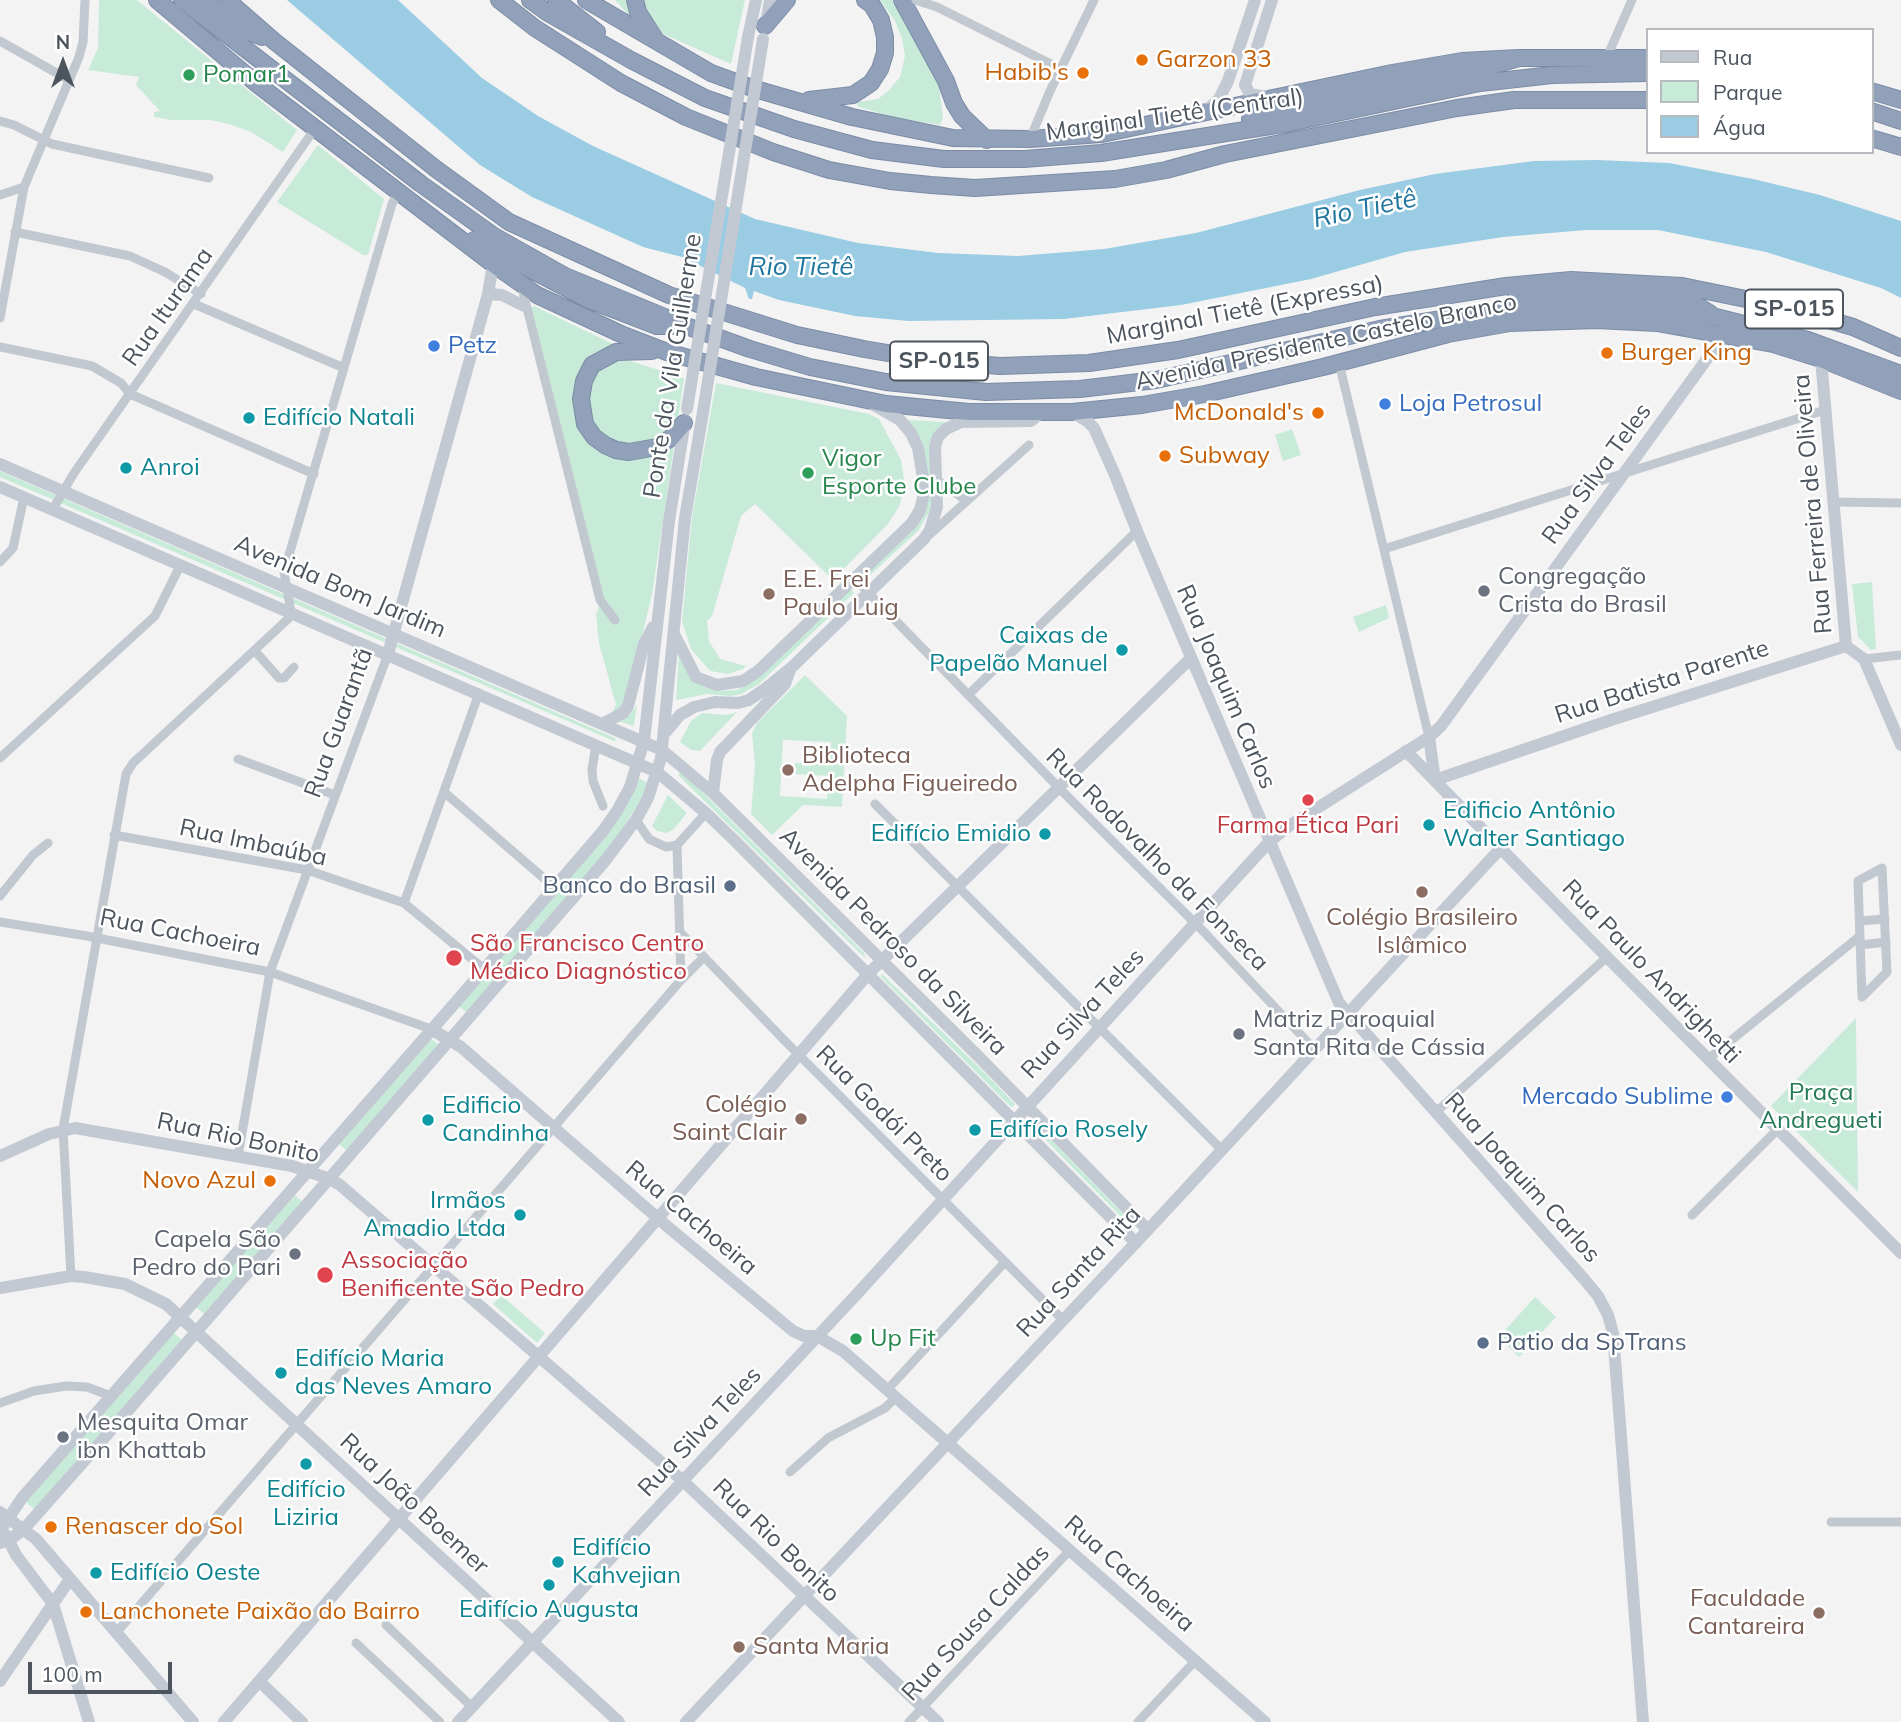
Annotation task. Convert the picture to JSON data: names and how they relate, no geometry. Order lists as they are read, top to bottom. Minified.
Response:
{"streets":{"highway":["Marginal Tietê (Central)","SP-015","Marginal Tietê (Expressa)","Avenida Presidente Castelo Branco"],"main road":["Ponte da Vila Guilherme","Rua Silva Teles","Rua Ferreira de Oliveira","Avenida Bom Jardim","Rua Batista Parente","Rua Joaquim Carlos","Rua Guarantã","Rua Cachoeira","Avenida Pedroso da Silveira","Rua Paulo Andrighetti","Rua Rio Bonito","Rua Santa Rita","Rua João Boemer"],"street":["Rua Iturama","Rua Imbaúba","Rua Rodovalho da Fonseca","Rua Godói Preto","Rua Sousa Caldas"]},"crossings":[["Rua Iturama","Avenida Presidente Castelo Branco"],["Rua Iturama","Avenida Bom Jardim"],["Avenida Presidente Castelo Branco","Rua Silva Teles"],["Avenida Presidente Castelo Branco","Rua Ferreira de Oliveira"],["Avenida Presidente Castelo Branco","Rua Joaquim Carlos"],["Avenida Presidente Castelo Branco","Rua Guarantã"],["Ponte da Vila Guilherme","Avenida Bom Jardim"],["Ponte da Vila Guilherme","Rua Imbaúba"],["Ponte da Vila Guilherme","Rua Cachoeira"],["Ponte da Vila Guilherme","Avenida Pedroso da Silveira"],["Ponte da Vila Guilherme","Rua Rio Bonito"],["Ponte da Vila Guilherme","Rua João Boemer"],["Rua Silva Teles","Rua Joaquim Carlos"],["Rua Silva Teles","Rua Rodovalho da Fonseca"],["Rua Silva Teles","Rua Cachoeira"],["Rua Silva Teles","Avenida Pedroso da Silveira"],["Rua Silva Teles","Rua Paulo Andrighetti"],["Rua Silva Teles","Rua Godói Preto"],["Rua Silva Teles","Rua Rio Bonito"],["Rua Silva Teles","Rua João Boemer"],["Rua Ferreira de Oliveira","Rua Batista Parente"],["Avenida Bom Jardim","Rua Guarantã"],["Avenida Bom Jardim","Avenida Pedroso da Silveira"],["Rua Batista Parente","Rua Paulo Andrighetti"],["Rua Joaquim Carlos","Rua Santa Rita"],["Rua Guarantã","Rua Imbaúba"],["Rua Guarantã","Rua Cachoeira"],["Rua Guarantã","Rua Rio Bonito"],["Rua Rodovalho da Fonseca","Rua Santa Rita"],["Rua Cachoeira","Rua Santa Rita"],["Rua Cachoeira","Rua Sousa Caldas"],["Avenida Pedroso da Silveira","Rua Santa Rita"],["Rua Paulo Andrighetti","Rua Santa Rita"],["Rua Godói Preto","Rua Santa Rita"],["Rua Rio Bonito","Rua Santa Rita"],["Rua Rio Bonito","Rua Sousa Caldas"]],"water":["Rio Tietê"],"parks":["Praça Andregueti"],"places":["Garzon 33","Habib's","Pomar1","Petz","Burger King","Loja Petrosul","McDonald's","Edifício Natali","Subway","Anroi","Vigor Esporte Clube","Congregação Crista do Brasil","E.E. Frei Paulo Luig","Caixas de Papelão Manuel","Biblioteca Adelpha Figueiredo","Farma Ética Pari","Edificio Antônio Walter Santiago","Edifício Emidio","Banco do Brasil","Colégio Brasileiro Islâmico","São Francisco Centro Médico Diagnóstico","Matriz Paroquial Santa Rita de Cássia","Mercado Sublime","Colégio Saint Clair","Edificio Candinha","Edifício Rosely","Novo Azul","Irmãos Amadio Ltda","Capela São Pedro do Pari","Associação Benificente São Pedro","Up Fit","Patio da SpTrans","Edifício Maria das Neves Amaro","Mesquita Omar ibn Khattab","Edifício Liziria","Renascer do Sol","Edifício Kahvejian","Edifício Oeste","Edifício Augusta","Lanchonete Paixão do Bairro","Faculdade Cantareira","Santa Maria"],"legend":["Rua","Parque","Água"],"scale_bar":"100 m","north":"top"}
